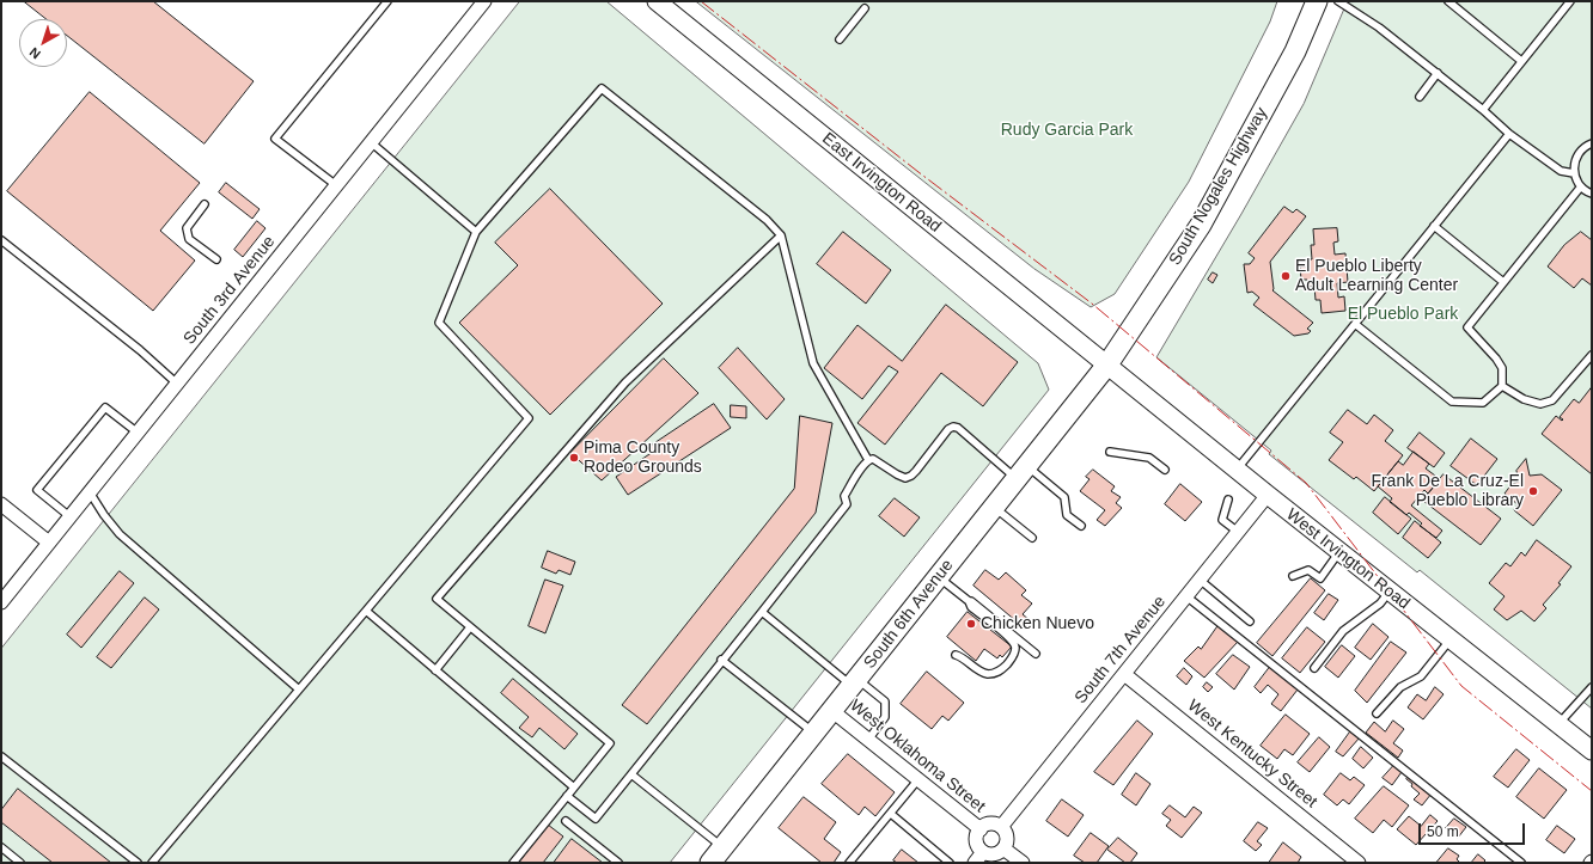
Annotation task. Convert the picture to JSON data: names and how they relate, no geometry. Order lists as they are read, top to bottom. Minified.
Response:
{"streets":{"main road":["East Irvington Road","South Nogales Highway","West Irvington Road","South 6th Avenue"],"street":["South 3rd Avenue","South 7th Avenue","West Kentucky Street","West Oklahoma Street"]},"crossings":[["East Irvington Road","South Nogales Highway"],["East Irvington Road","West Irvington Road"],["East Irvington Road","South 6th Avenue"],["South Nogales Highway","West Irvington Road"],["South Nogales Highway","South 6th Avenue"],["West Irvington Road","South 6th Avenue"],["West Irvington Road","South 7th Avenue"],["South 6th Avenue","West Oklahoma Street"],["South 7th Avenue","West Kentucky Street"],["South 7th Avenue","West Oklahoma Street"]],"parks":["Rudy Garcia Park","El Pueblo Park"],"places":["El Pueblo Liberty Adult Learning Center","Pima County Rodeo Grounds","Frank De La Cruz-El Pueblo Library","Chicken Nuevo"],"scale_bar":"50 m","north":"bottom left"}
